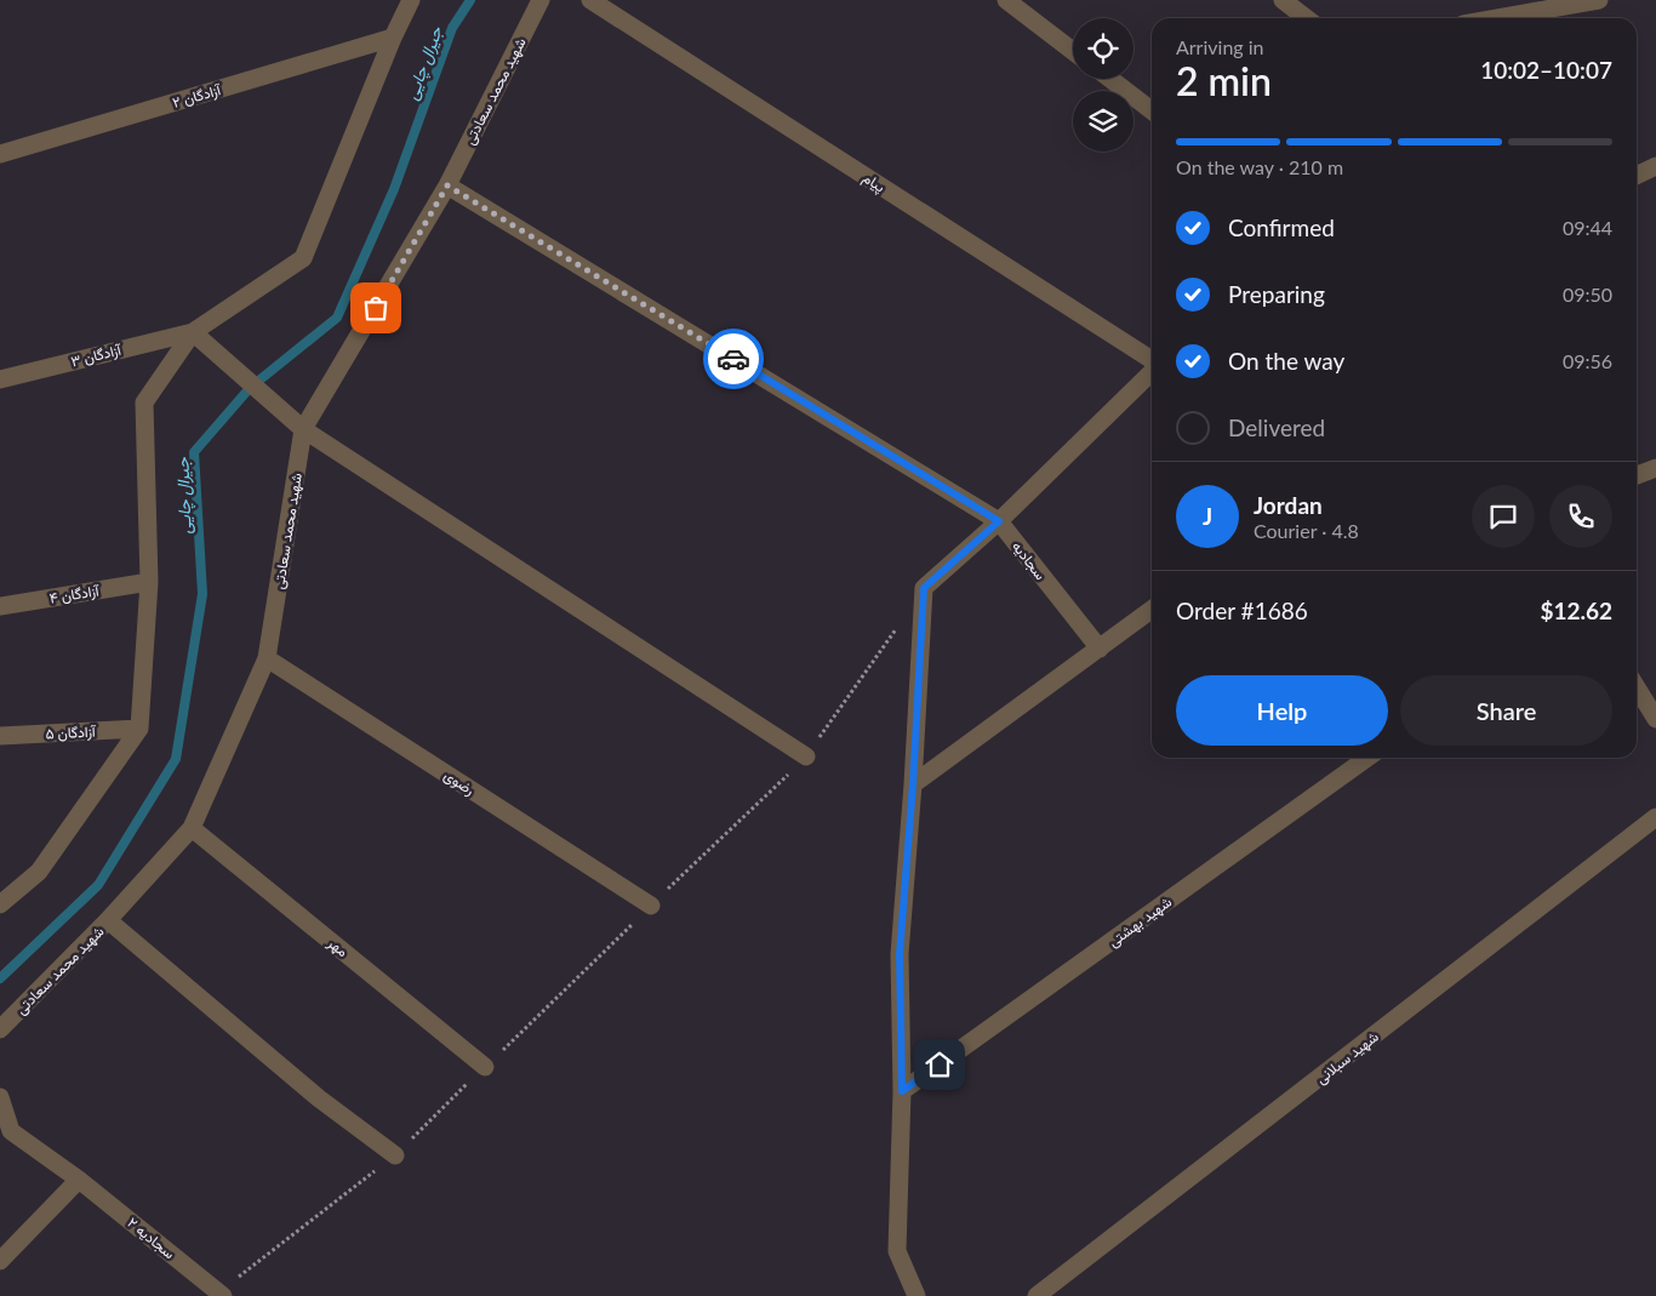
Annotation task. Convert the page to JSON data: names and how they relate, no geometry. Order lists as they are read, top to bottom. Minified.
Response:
{"streets":{"street":["شهید محمد سعادتی","آزادگان ۲","پیام","آزادگان ۳","سجادیه","آزادگان ۴","آزادگان ۵","رضوی","شهید بهشتی","مهر","شهید سبلانی","سجادیه ۲"]},"crossings":[["شهید محمد سعادتی","سجادیه"],["شهید محمد سعادتی","رضوی"],["شهید محمد سعادتی","مهر"]],"water":["جیرال چایی"],"page":{"heading":["2 min","Arriving in","10:02–10:07"],"panel":["Jordan","Courier · 4.8","Order #1686","$12.62"],"bar":"On the way · 210 m","list":[["Confirmed","09:44"],["Preparing","09:50"],["On the way","09:56"],"Delivered"],"round":"J","buttons":["Help","Share"]}}
